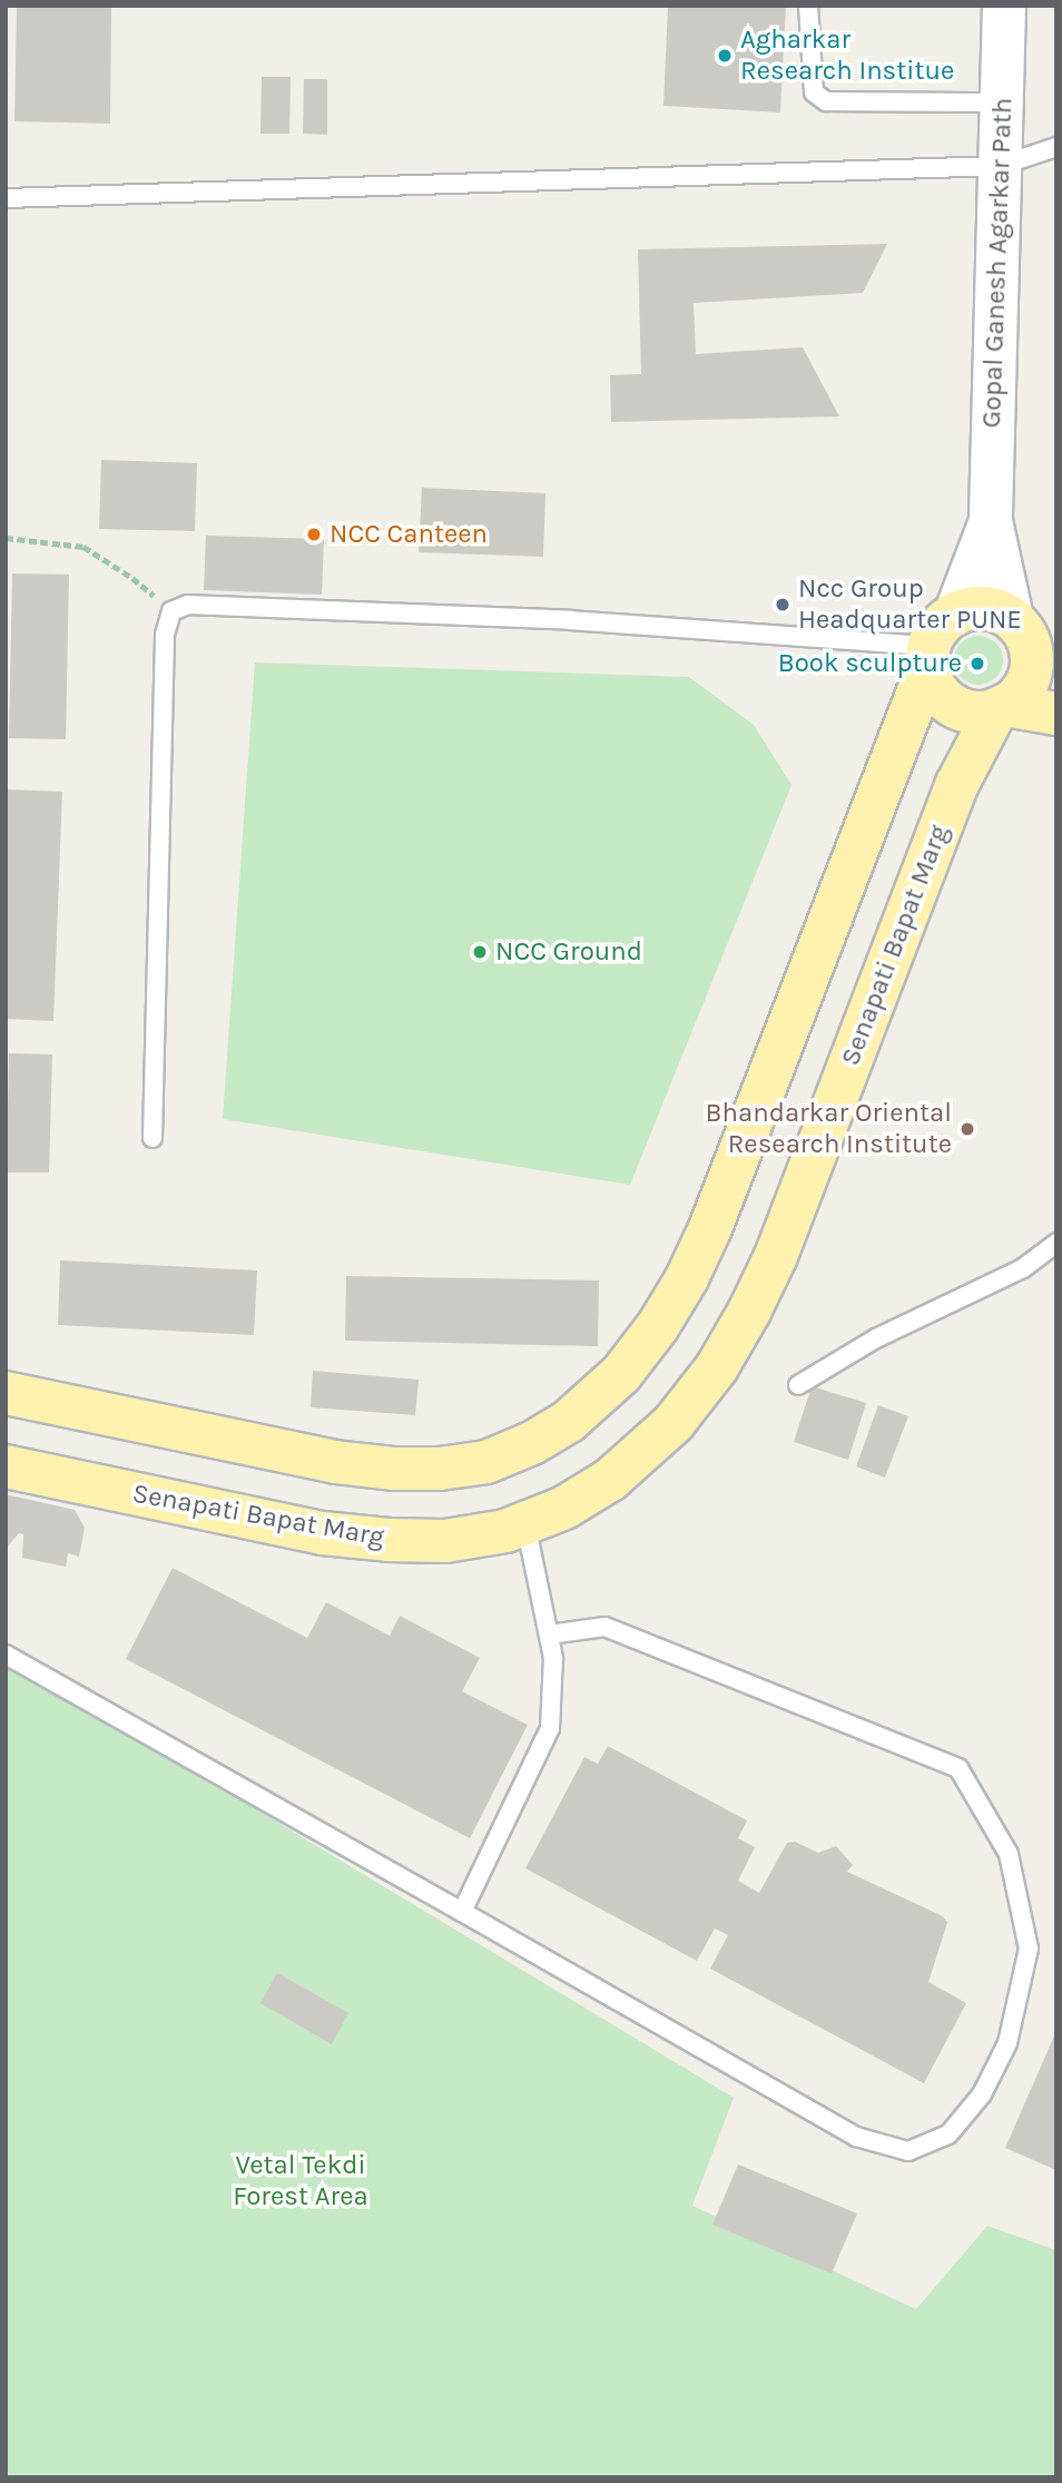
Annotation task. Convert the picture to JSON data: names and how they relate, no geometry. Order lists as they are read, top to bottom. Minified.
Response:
{"streets":{"main road":["Senapati Bapat Marg"],"street":["Gopal Ganesh Agarkar Path"]},"crossings":[["Gopal Ganesh Agarkar Path","Senapati Bapat Marg"]],"parks":["Vetal Tekdi Forest Area"],"places":["Agharkar Research Institue","NCC Canteen","Ncc Group Headquarter PUNE","Book sculpture","NCC Ground","Bhandarkar Oriental Research Institute"]}
